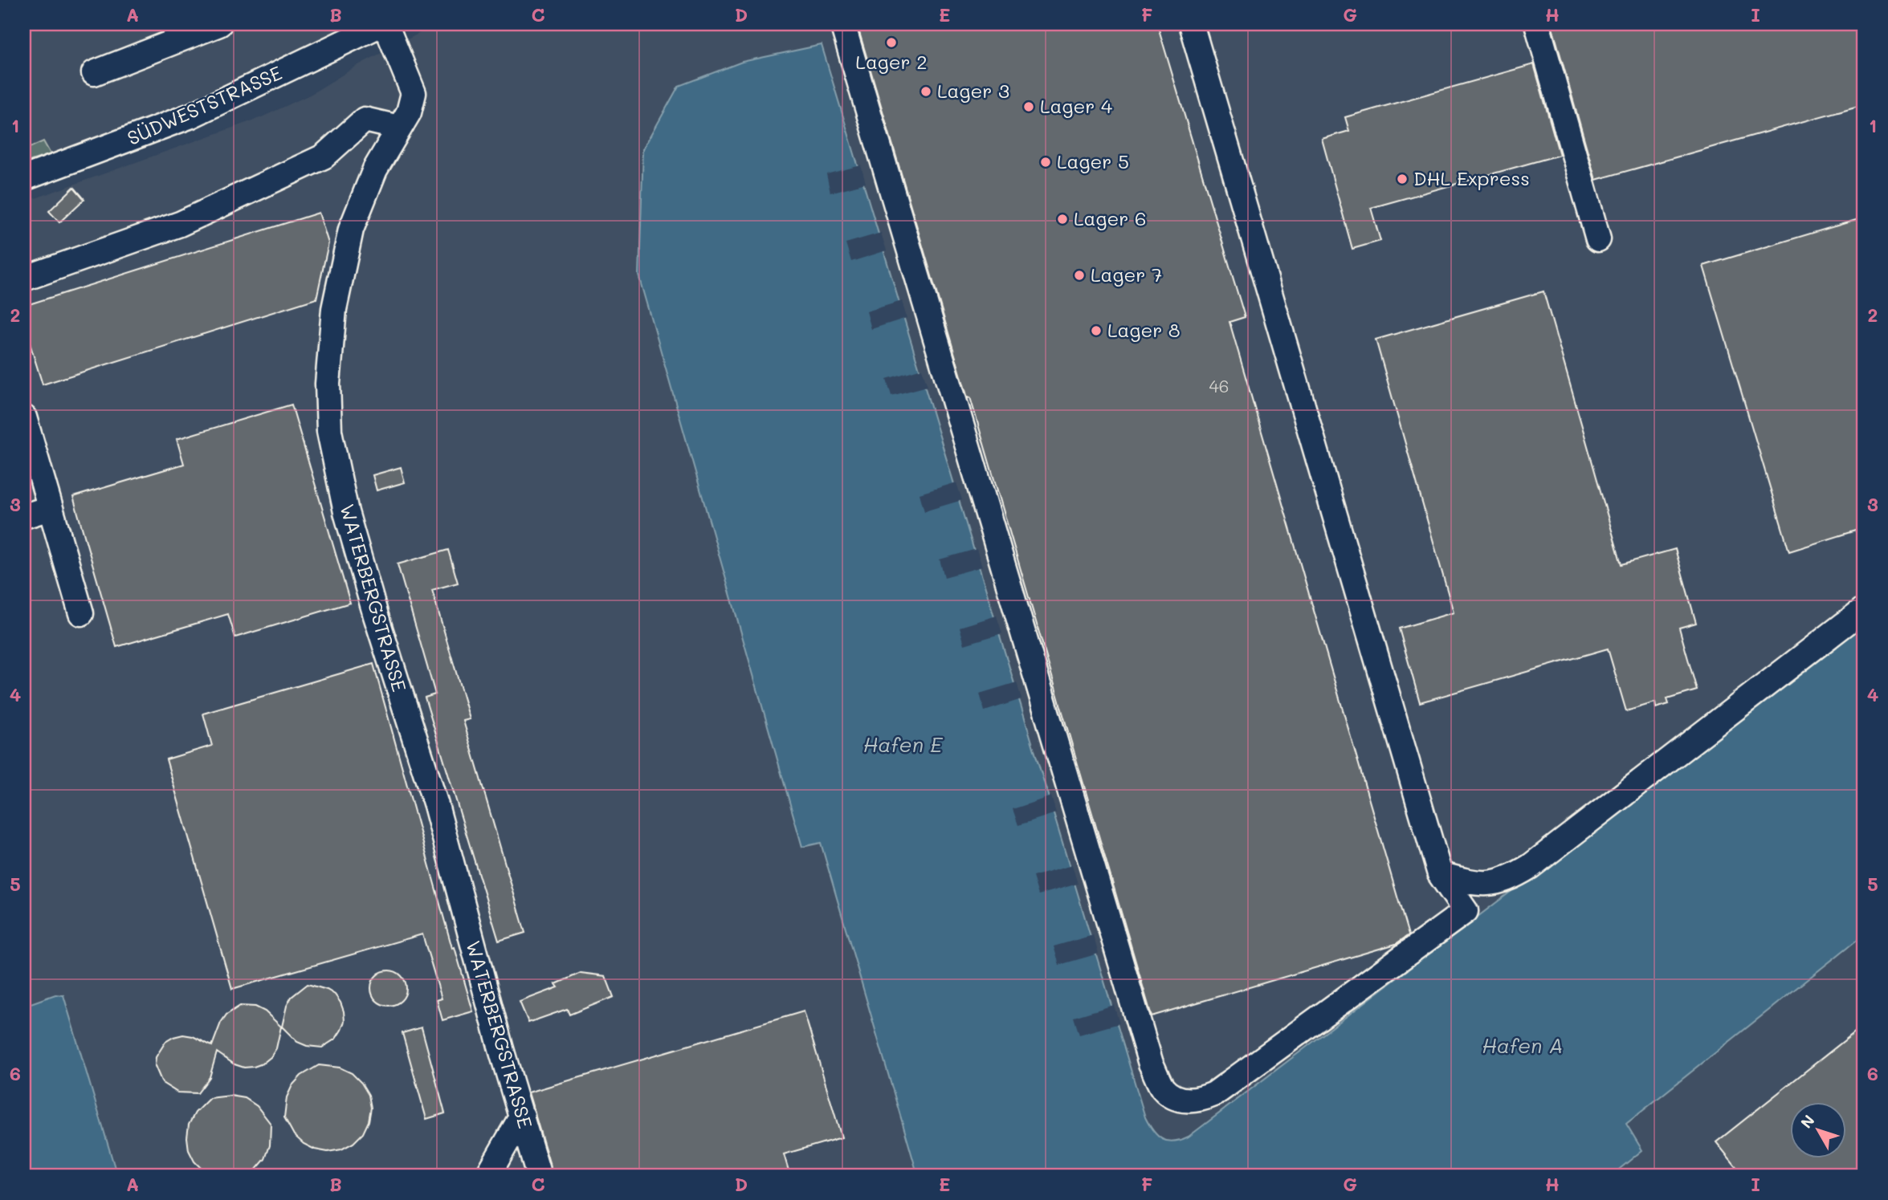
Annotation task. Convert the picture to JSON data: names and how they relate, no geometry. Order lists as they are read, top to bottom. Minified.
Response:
{"streets":{"street":["SÜDWESTSTRASSE","WATERBERGSTRASSE"]},"crossings":[["SÜDWESTSTRASSE","WATERBERGSTRASSE"]],"water":["Hafen E","Hafen A"],"places":["Lager 2","Lager 3","Lager 4","Lager 5","DHL Express","Lager 6","Lager 7","Lager 8"],"house_numbers":["46"],"north":"top left","grid":{"columns":["A","B","C","D","E","F","G","H","I"],"rows":["1","2","3","4","5","6"]}}
